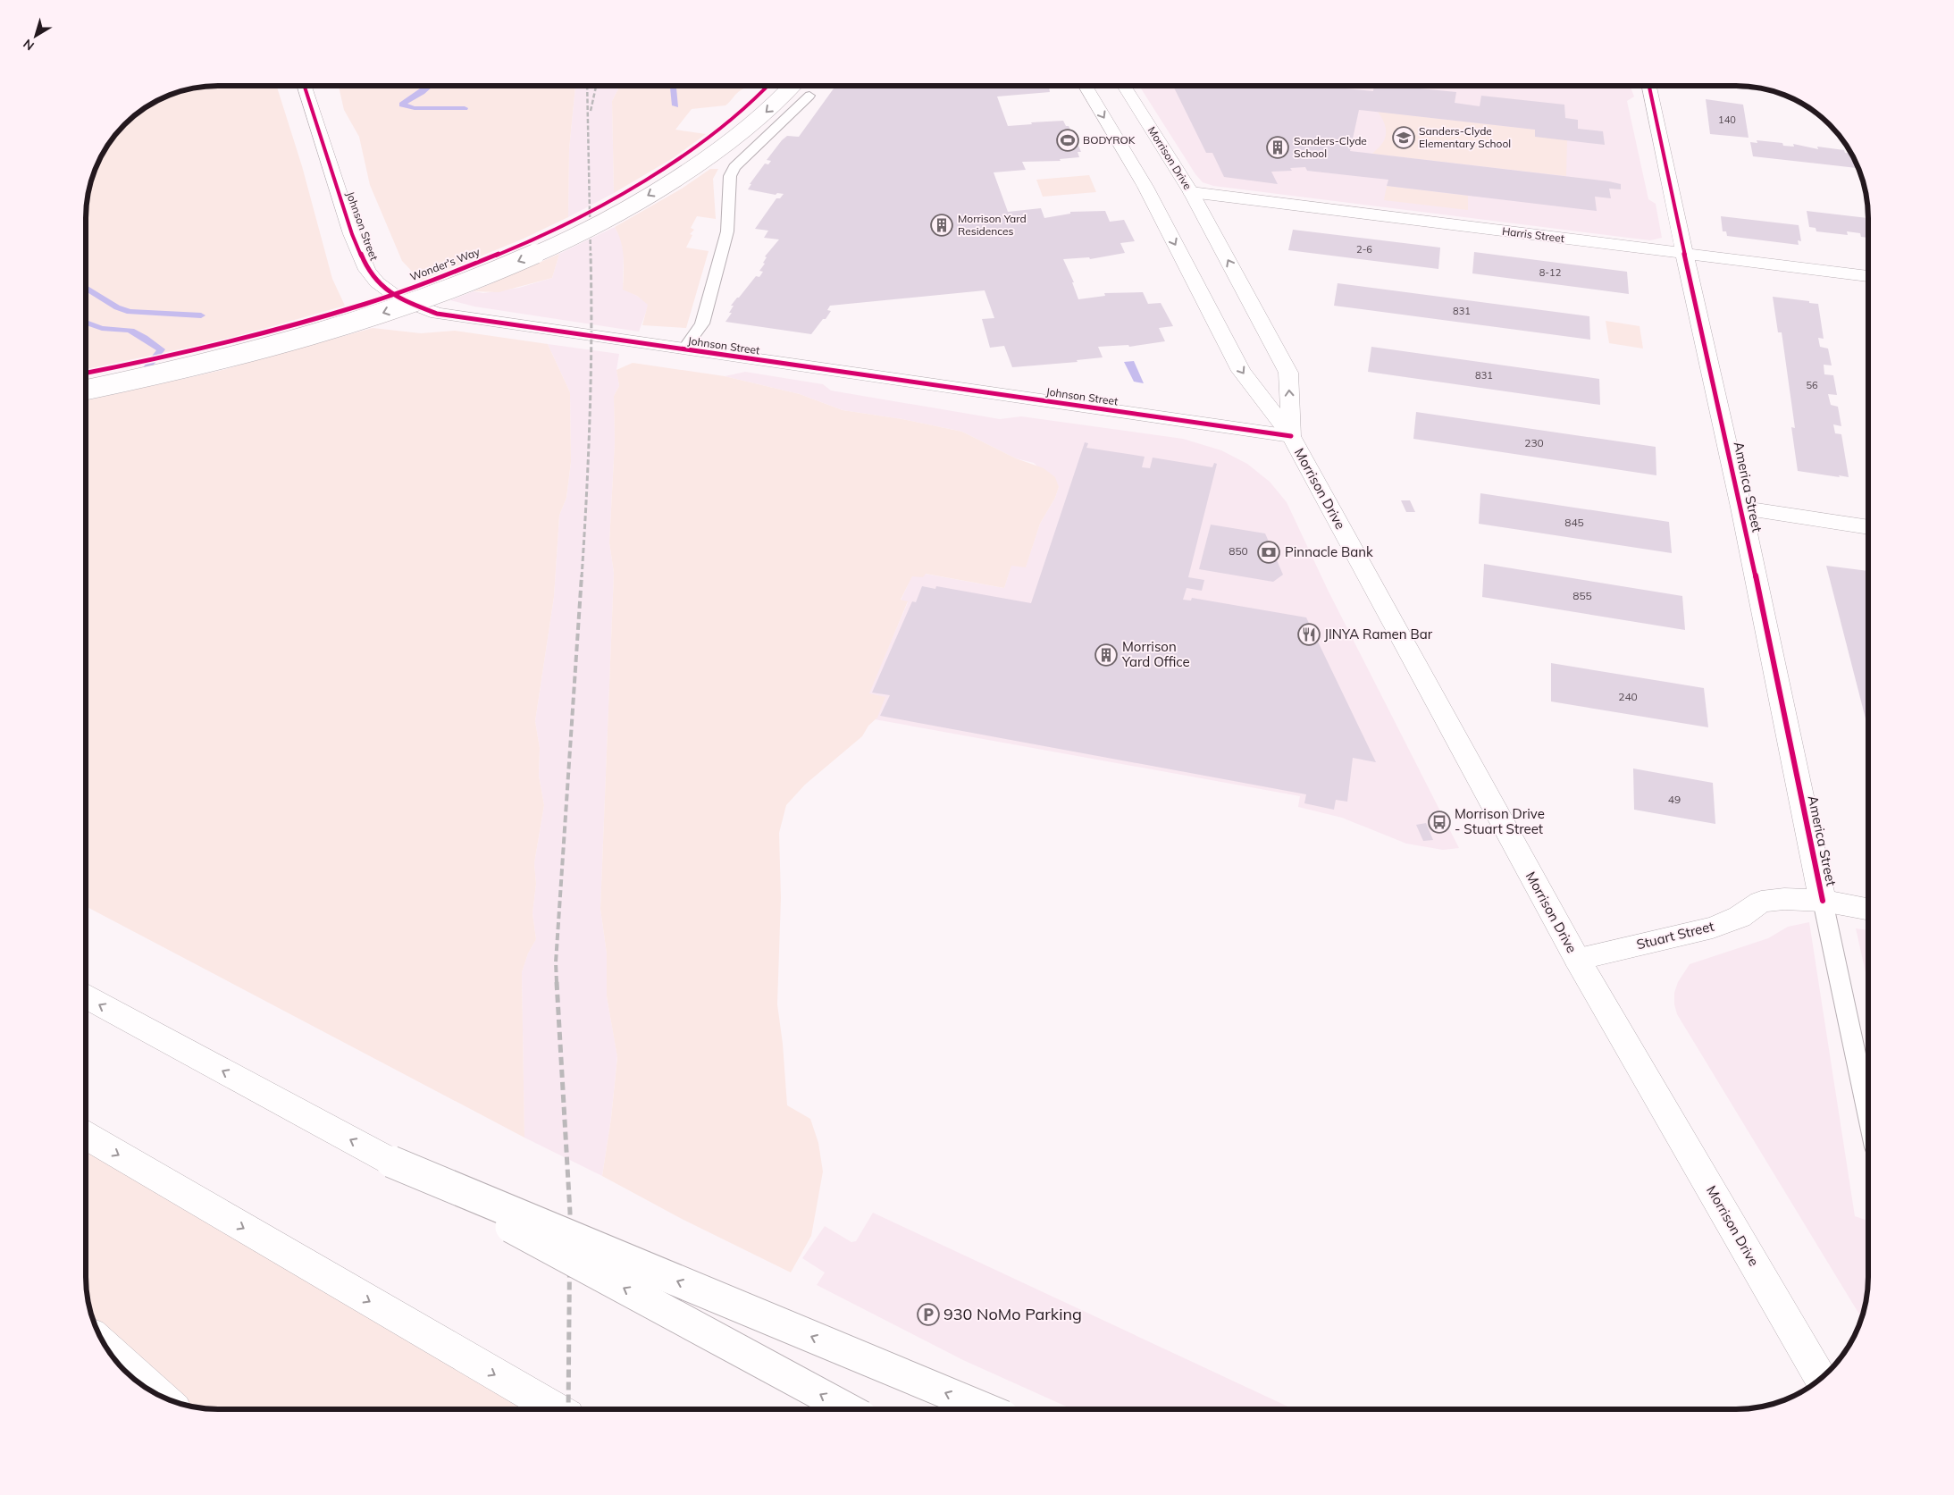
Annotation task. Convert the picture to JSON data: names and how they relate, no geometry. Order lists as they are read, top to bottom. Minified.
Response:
{"streets":{"main road":["Morrison Drive","Johnson Street","Harris Street","America Street","Stuart Street"],"cycle path":["Wonder's Way"]},"crossings":[["Morrison Drive","Johnson Street"],["Morrison Drive","Harris Street"],["Morrison Drive","Stuart Street"],["Harris Street","America Street"],["America Street","Stuart Street"]],"places":{"school or university":["Sanders-Clyde Elementary School"],"sports":["BODYROK"],"building":["Sanders-Clyde School","Morrison Yard Residences","Morrison Yard Office"],"bank":["Pinnacle Bank"],"restaurant":["JINYA Ramen Bar"],"bus stop":["Morrison Drive - Stuart Street"],"parking":["930 NoMo Parking"]},"house_numbers":["140","2-6","8-12","831","831","56","230","845","850","855","240","49"],"north":"bottom left"}
